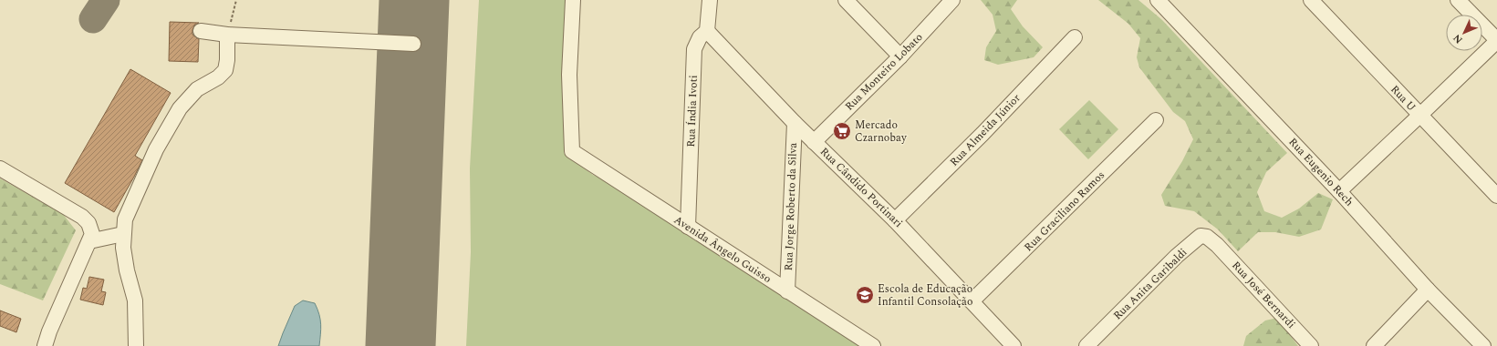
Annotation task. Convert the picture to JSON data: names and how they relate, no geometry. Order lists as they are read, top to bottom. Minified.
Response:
{"streets":{"street":["Rua Monteiro Lobato","Rua U","Rua Índia Ivoti","Rua Almeida Júnior","Rua Eugenio Rech","Rua Cândido Portinari","Rua Jorge Roberto da Silva","Rua Graciliano Ramos","Avenida Ângelo Guisso","Rua Anita Garibaldi","Rua José Bernardi"]},"crossings":[["Rua Monteiro Lobato","Rua Cândido Portinari"],["Rua Índia Ivoti","Rua Cândido Portinari"],["Rua Índia Ivoti","Avenida Ângelo Guisso"],["Rua Almeida Júnior","Rua Cândido Portinari"],["Rua Cândido Portinari","Rua Jorge Roberto da Silva"],["Rua Cândido Portinari","Rua Graciliano Ramos"],["Rua Jorge Roberto da Silva","Avenida Ângelo Guisso"],["Rua Anita Garibaldi","Rua José Bernardi"]],"places":{"supermarket":["Mercado Czarnobay"],"school or university":["Escola de Educação Infantil Consolação"]},"north":"bottom left"}
